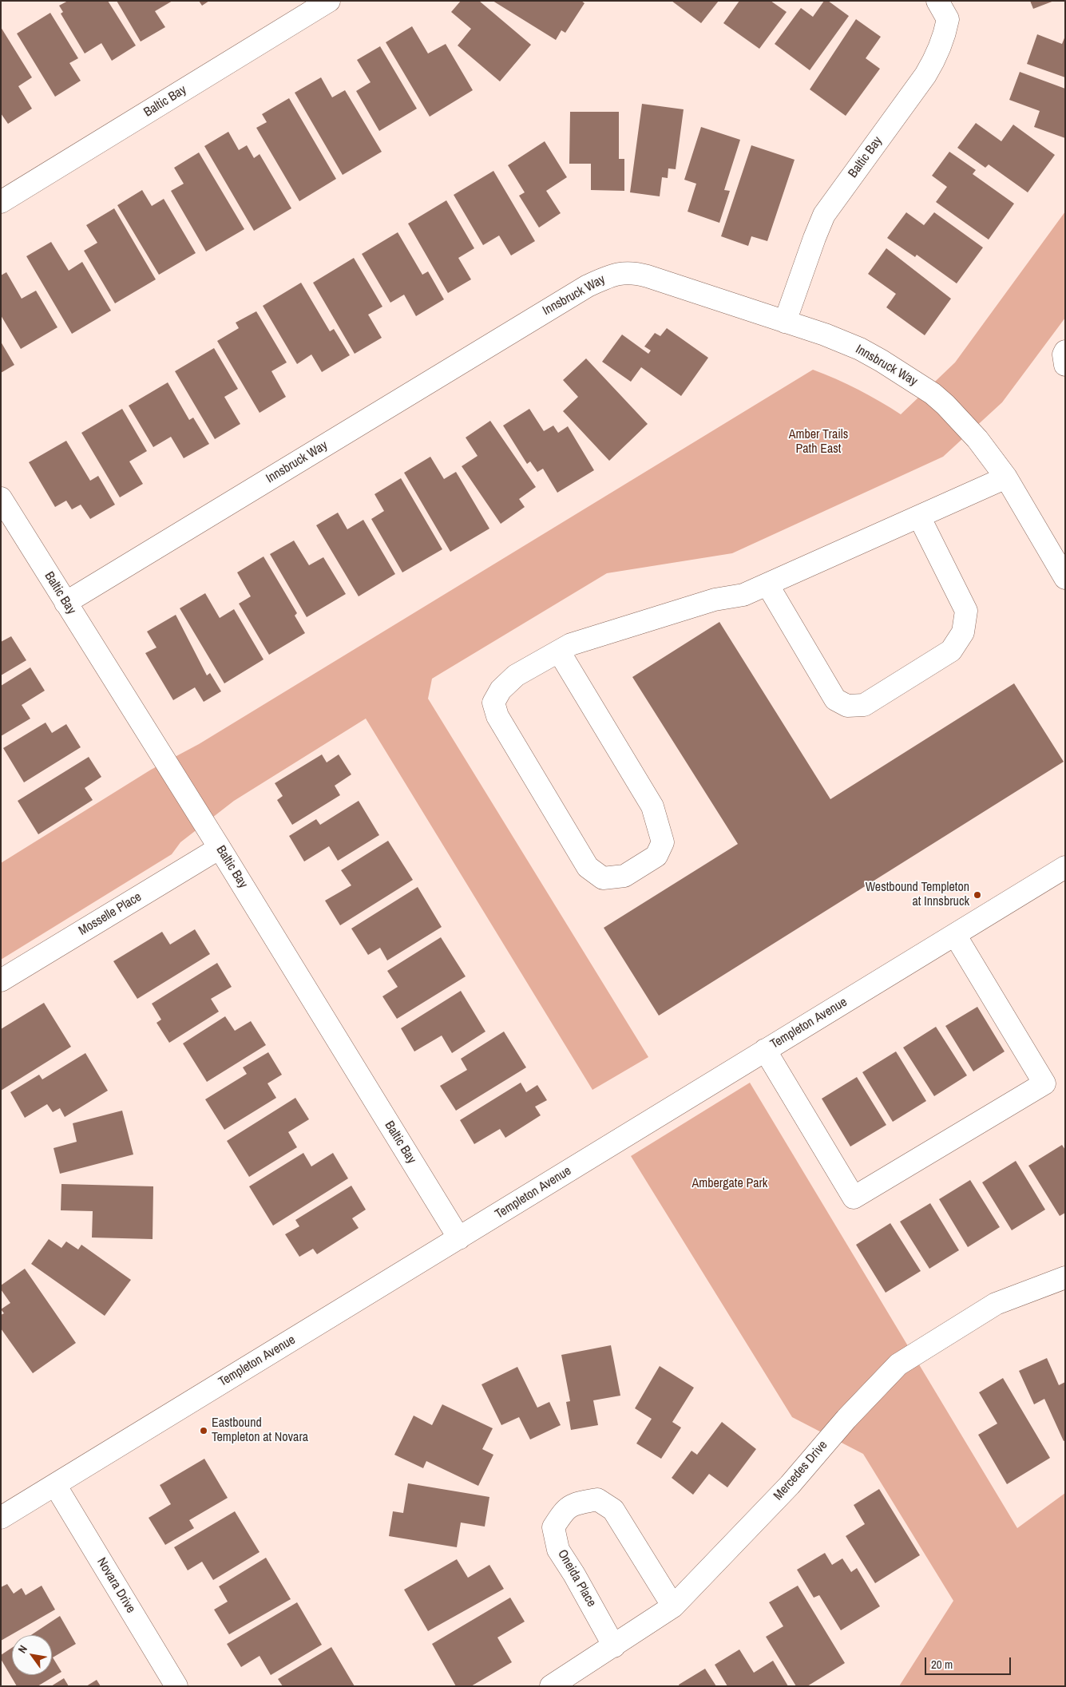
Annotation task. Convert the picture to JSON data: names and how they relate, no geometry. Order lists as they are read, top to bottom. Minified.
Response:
{"streets":{"street":["Baltic Bay","Innsbruck Way","Mosselle Place","Templeton Avenue","Mercedes Drive","Oneida Place","Novara Drive"]},"crossings":[["Baltic Bay","Innsbruck Way"],["Baltic Bay","Mosselle Place"],["Baltic Bay","Templeton Avenue"],["Templeton Avenue","Novara Drive"],["Mercedes Drive","Oneida Place"]],"parks":["Amber Trails Path East","Ambergate Park"],"places":["Westbound Templeton at Innsbruck","Eastbound Templeton at Novara"],"scale_bar":"20 m","north":"top left"}
